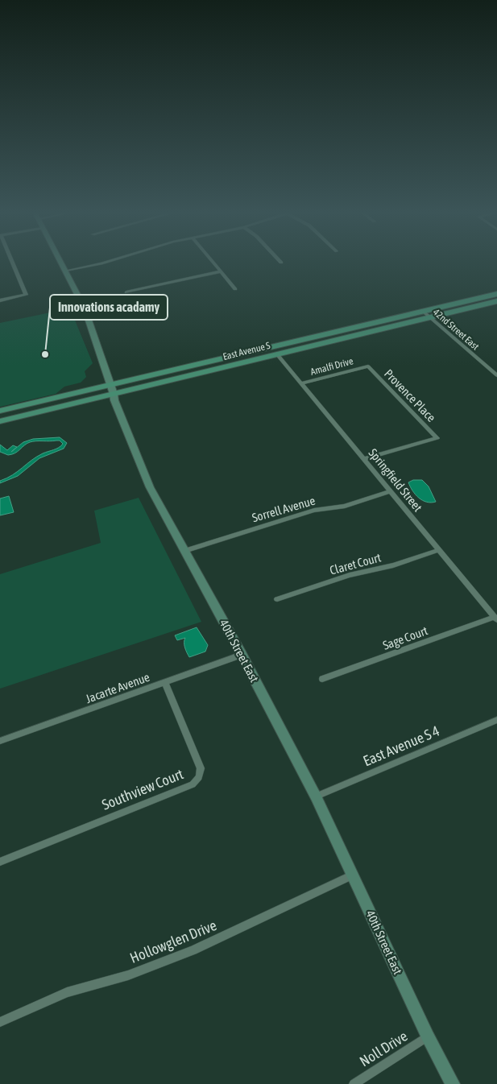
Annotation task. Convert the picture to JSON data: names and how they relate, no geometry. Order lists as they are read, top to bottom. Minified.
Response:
{"streets":{"main road":["East Avenue S","40th Street East"],"street":["42nd Street East","Amalfi Drive","Provence Place","Springfield Street","Sorrell Avenue","Claret Court","Sage Court","Jacarte Avenue","East Avenue S 4","Southview Court","Hollowglen Drive","Noll Drive"]},"crossings":[["42nd Street East","East Avenue S"],["East Avenue S","Springfield Street"],["East Avenue S","40th Street East"],["Amalfi Drive","Provence Place"],["Amalfi Drive","Springfield Street"],["Provence Place","Springfield Street"],["Springfield Street","Sorrell Avenue"],["Springfield Street","Claret Court"],["Springfield Street","Sage Court"],["Sorrell Avenue","40th Street East"],["40th Street East","Jacarte Avenue"],["40th Street East","East Avenue S 4"],["40th Street East","Hollowglen Drive"],["40th Street East","Noll Drive"],["Jacarte Avenue","Southview Court"]],"places":["Innovations acadamy"]}
